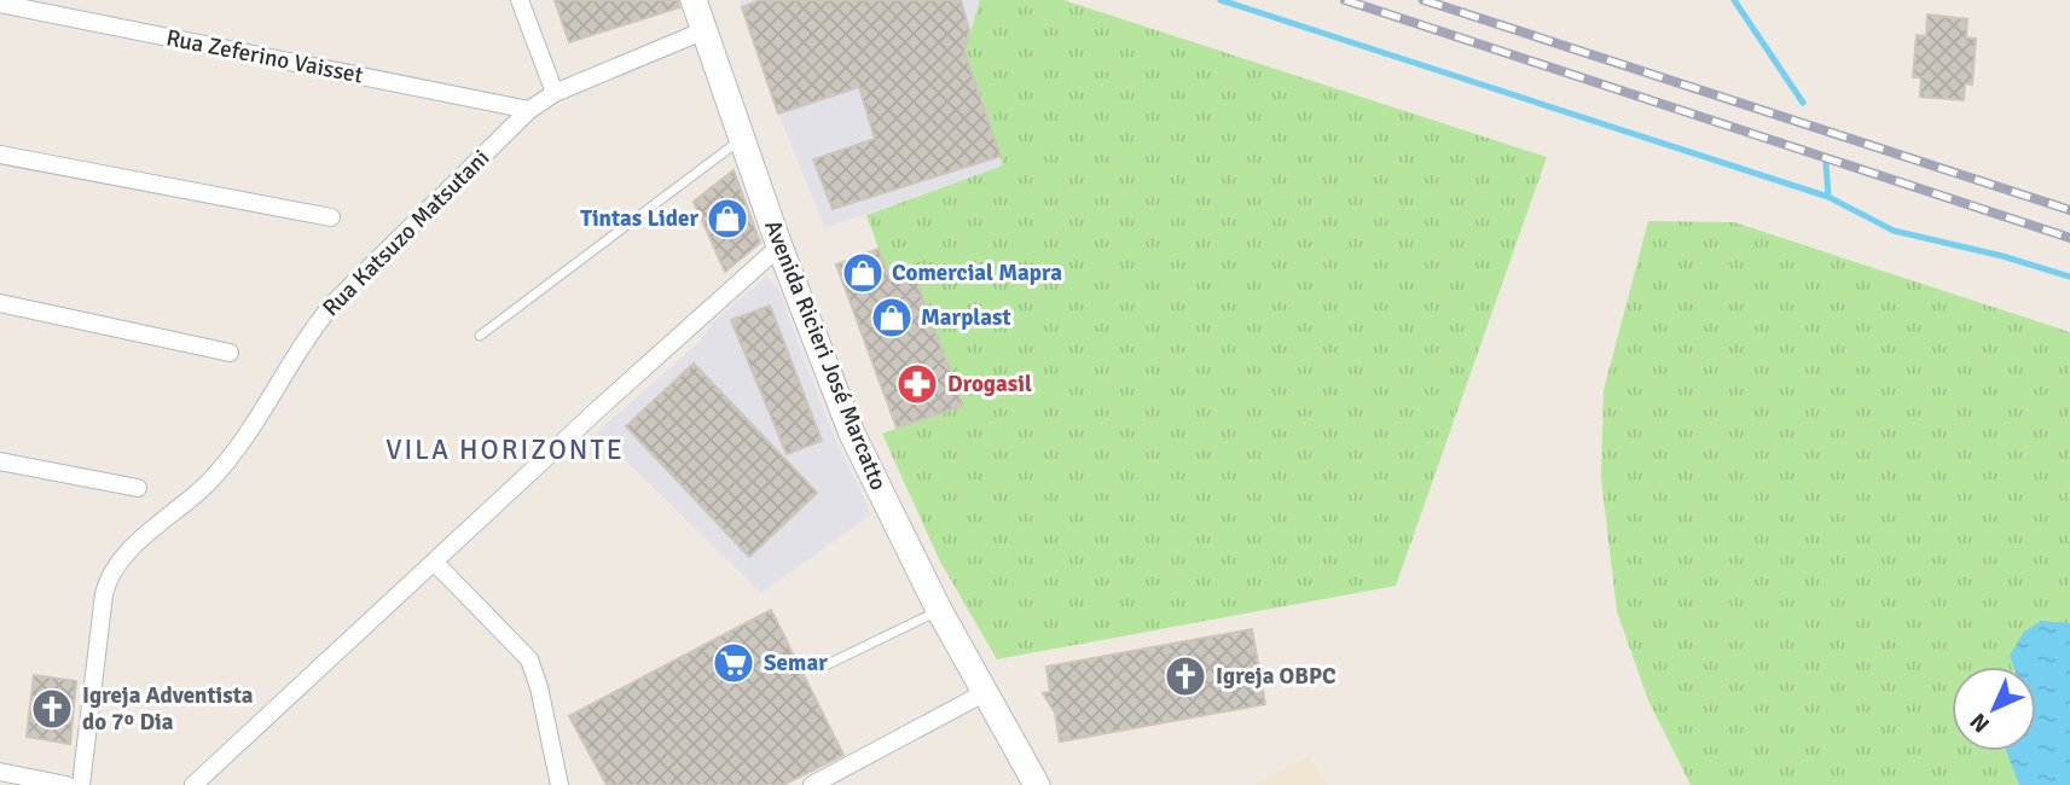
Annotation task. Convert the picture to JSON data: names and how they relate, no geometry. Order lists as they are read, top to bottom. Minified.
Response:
{"streets":{"main road":["Avenida Ricieri José Marcatto"],"street":["Rua Zeferino Vaisset","Rua Katsuzo Matsutani"]},"crossings":[["Rua Zeferino Vaisset","Rua Katsuzo Matsutani"],["Rua Katsuzo Matsutani","Avenida Ricieri José Marcatto"]],"districts":["VILA HORIZONTE"],"places":{"shop":["Tintas Lider","Comercial Mapra","Marplast"],"pharmacy":["Drogasil"],"supermarket":["Semar"],"church":["Igreja OBPC","Igreja Adventista do 7º Dia"]},"north":"bottom left"}
